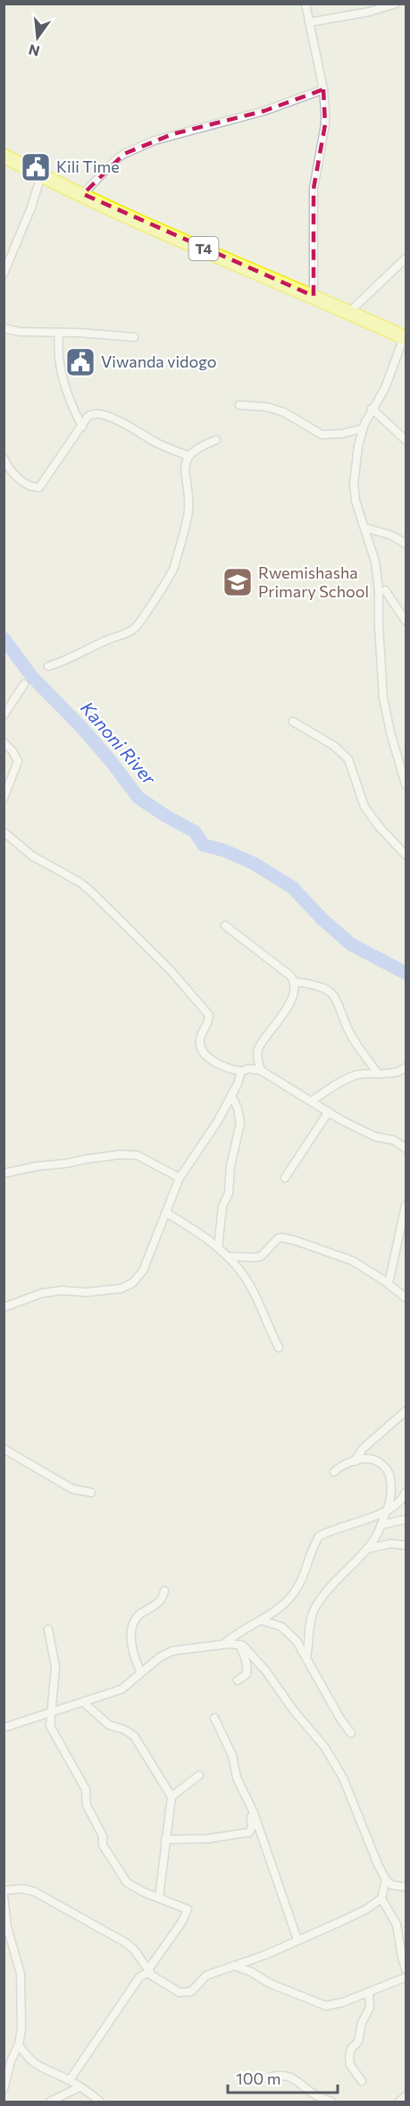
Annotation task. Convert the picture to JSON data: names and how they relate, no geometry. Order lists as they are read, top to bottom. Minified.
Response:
{"streets":{"highway":["T4"]},"water":["Kanoni River"],"places":{"public building":["Kili Time","Viwanda vidogo"],"school or university":["Rwemishasha Primary School"]},"scale_bar":"100 m","north":"bottom"}
